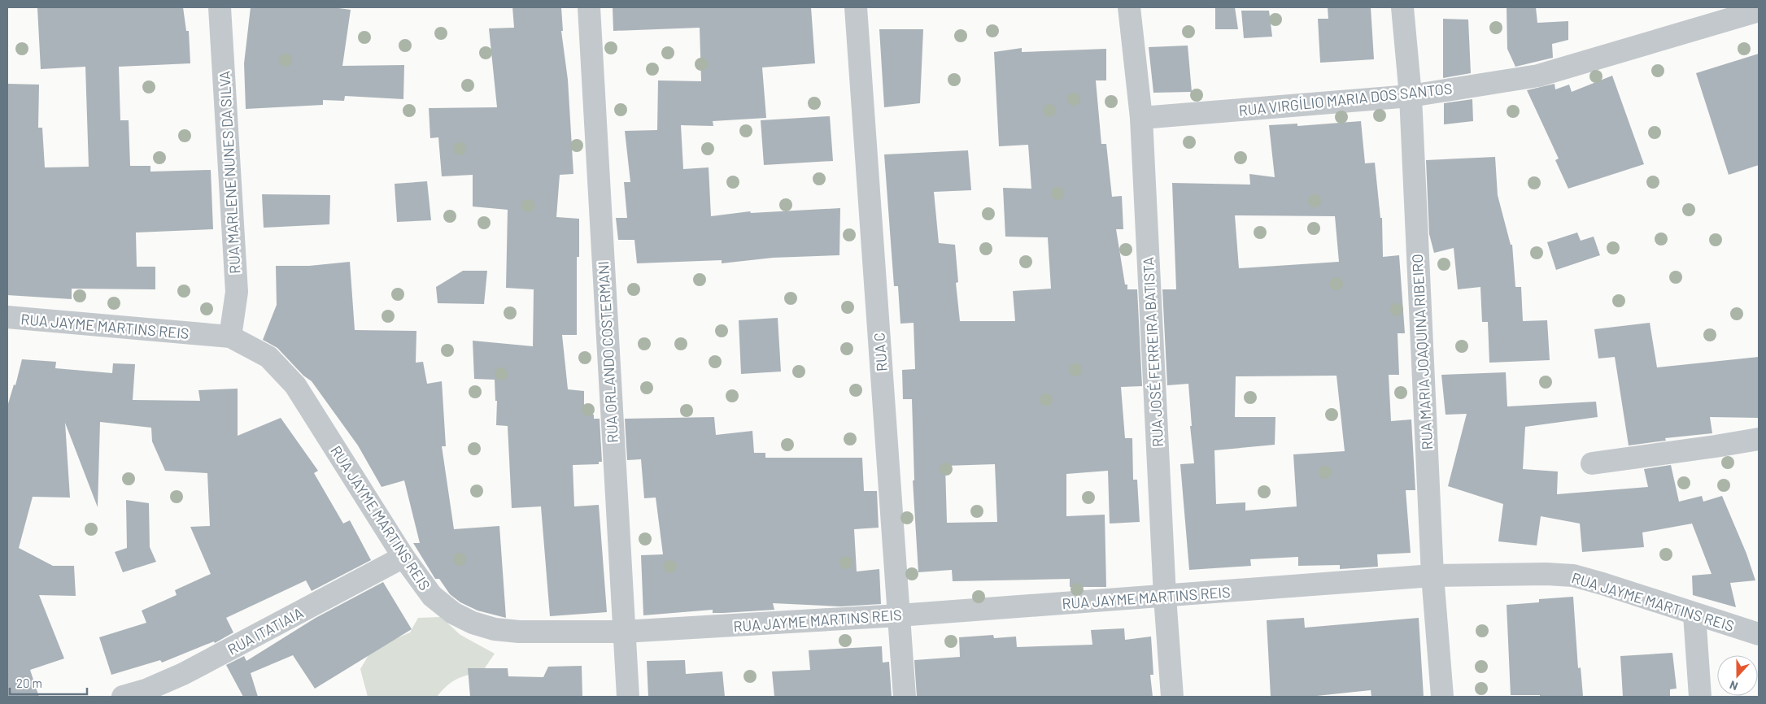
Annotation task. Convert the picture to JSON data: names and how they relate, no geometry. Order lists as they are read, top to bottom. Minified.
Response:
{"streets":{"street":["RUA VIRGÍLIO MARIA DOS SANTOS","RUA MARLENE NUNES DA SILVA","RUA JAYME MARTINS REIS","RUA ORLANDO COSTERMANI","RUA C","RUA JOSÉ FERREIRA BATISTA","RUA MARIA JOAQUINA RIBEIRO","RUA ITATIAIA"]},"crossings":[["RUA VIRGÍLIO MARIA DOS SANTOS","RUA JOSÉ FERREIRA BATISTA"],["RUA VIRGÍLIO MARIA DOS SANTOS","RUA MARIA JOAQUINA RIBEIRO"],["RUA MARLENE NUNES DA SILVA","RUA JAYME MARTINS REIS"],["RUA JAYME MARTINS REIS","RUA ORLANDO COSTERMANI"],["RUA JAYME MARTINS REIS","RUA C"],["RUA JAYME MARTINS REIS","RUA JOSÉ FERREIRA BATISTA"],["RUA JAYME MARTINS REIS","RUA MARIA JOAQUINA RIBEIRO"],["RUA JAYME MARTINS REIS","RUA ITATIAIA"]],"scale_bar":"20 m","north":"bottom"}
